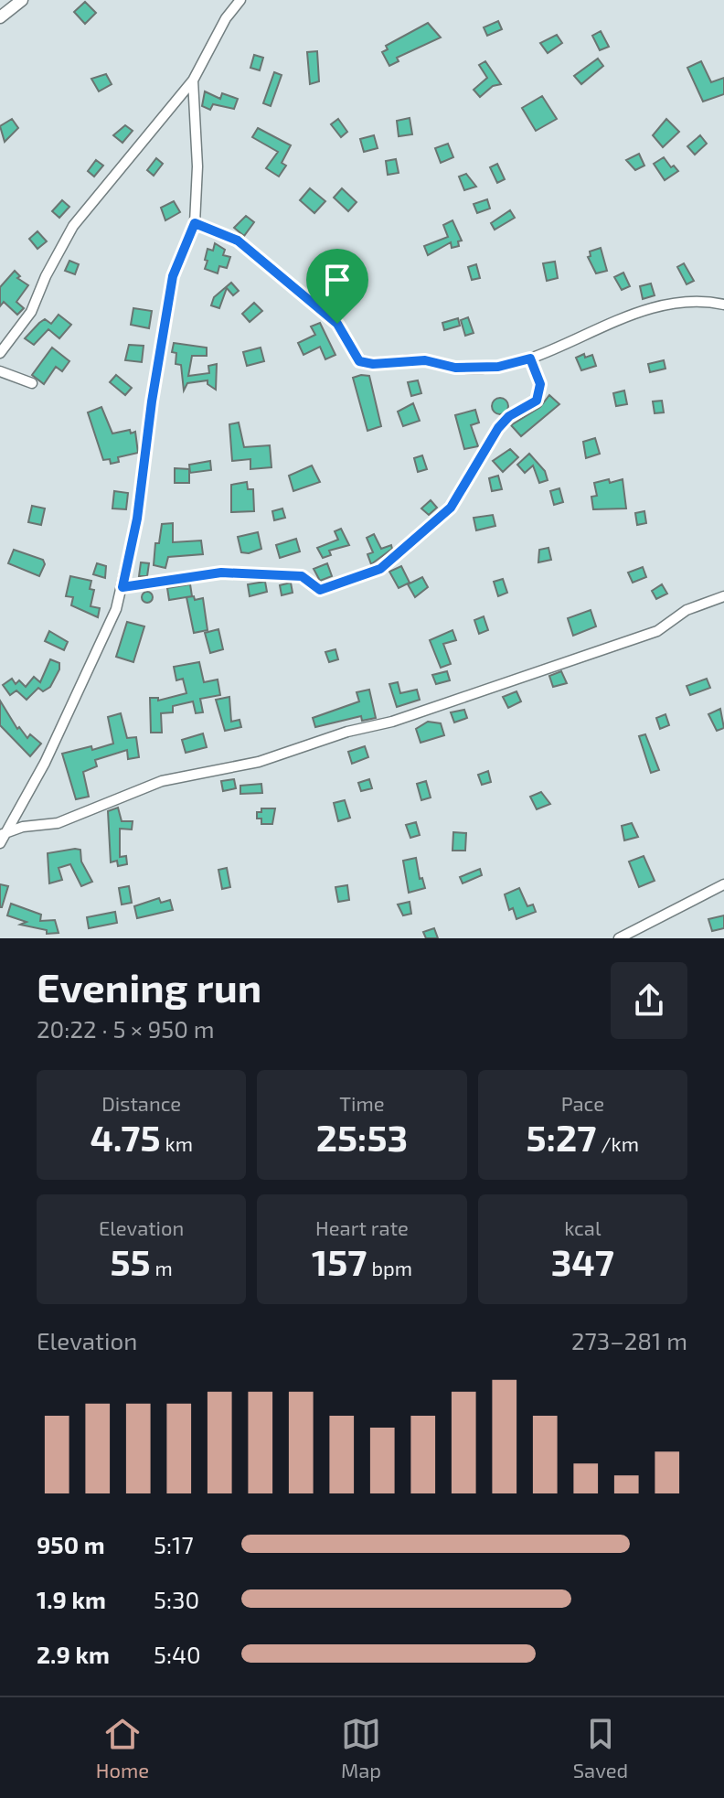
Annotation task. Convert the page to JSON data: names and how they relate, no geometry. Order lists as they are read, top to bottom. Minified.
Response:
{"page":{"heading":["Evening run","20:22 · 5 × 950 m"],"stats":[["Distance","4.75 km"],["Time","25:53"],["Pace","5:27 /km"],["Elevation","55 m"],["Heart rate","157 bpm"],["kcal","347"]],"chart":["Elevation","273–281 m"],"list":[{"name":"950 m","note":"5:17"},{"name":"1.9 km","note":"5:30"},{"name":"2.9 km","note":"5:40"}],"tabs":["Home","Map","Saved"]}}
